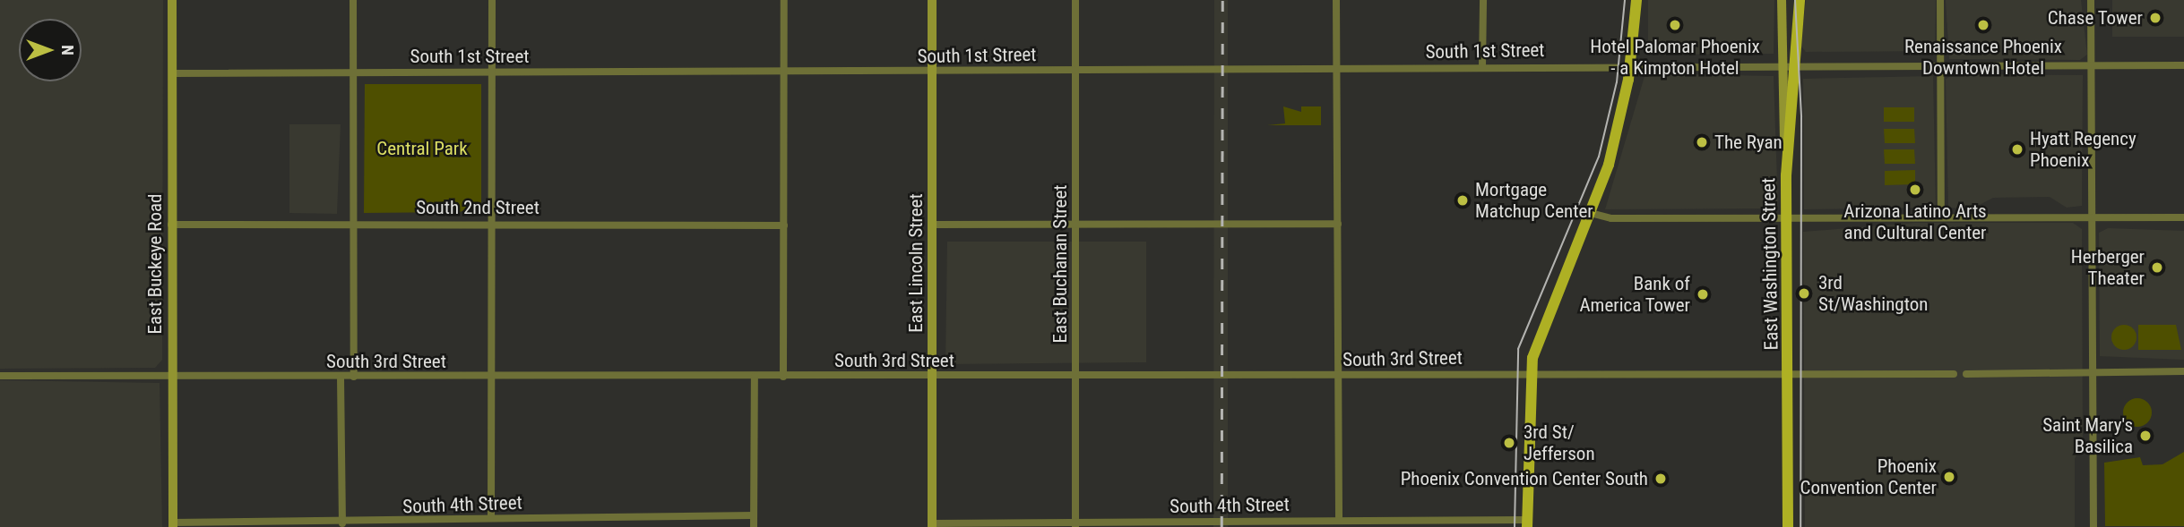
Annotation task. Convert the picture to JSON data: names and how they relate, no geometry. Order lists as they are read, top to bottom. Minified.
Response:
{"streets":{"main road":["East Lincoln Street","East Buckeye Road","East Washington Street"],"street":["South 1st Street","South 2nd Street","East Buchanan Street","South 3rd Street","South 4th Street"]},"crossings":[["South 1st Street","East Lincoln Street"],["South 1st Street","East Buckeye Road"],["South 1st Street","East Buchanan Street"],["South 1st Street","East Washington Street"],["South 2nd Street","East Buckeye Road"],["East Lincoln Street","South 3rd Street"],["East Lincoln Street","South 4th Street"],["East Buckeye Road","South 3rd Street"],["East Buckeye Road","South 4th Street"],["East Buchanan Street","South 3rd Street"],["East Buchanan Street","South 4th Street"],["East Washington Street","South 3rd Street"]],"parks":["Central Park"],"places":["Chase Tower","Hotel Palomar Phoenix - a Kimpton Hotel","Renaissance Phoenix Downtown Hotel","The Ryan","Hyatt Regency Phoenix","Arizona Latino Arts and Cultural Center","Mortgage Matchup Center","Herberger Theater","3rd St/Washington","Bank of America Tower","Saint Mary's Basilica","3rd St/ Jefferson","Phoenix Convention Center","Phoenix Convention Center South"],"north":"right"}
